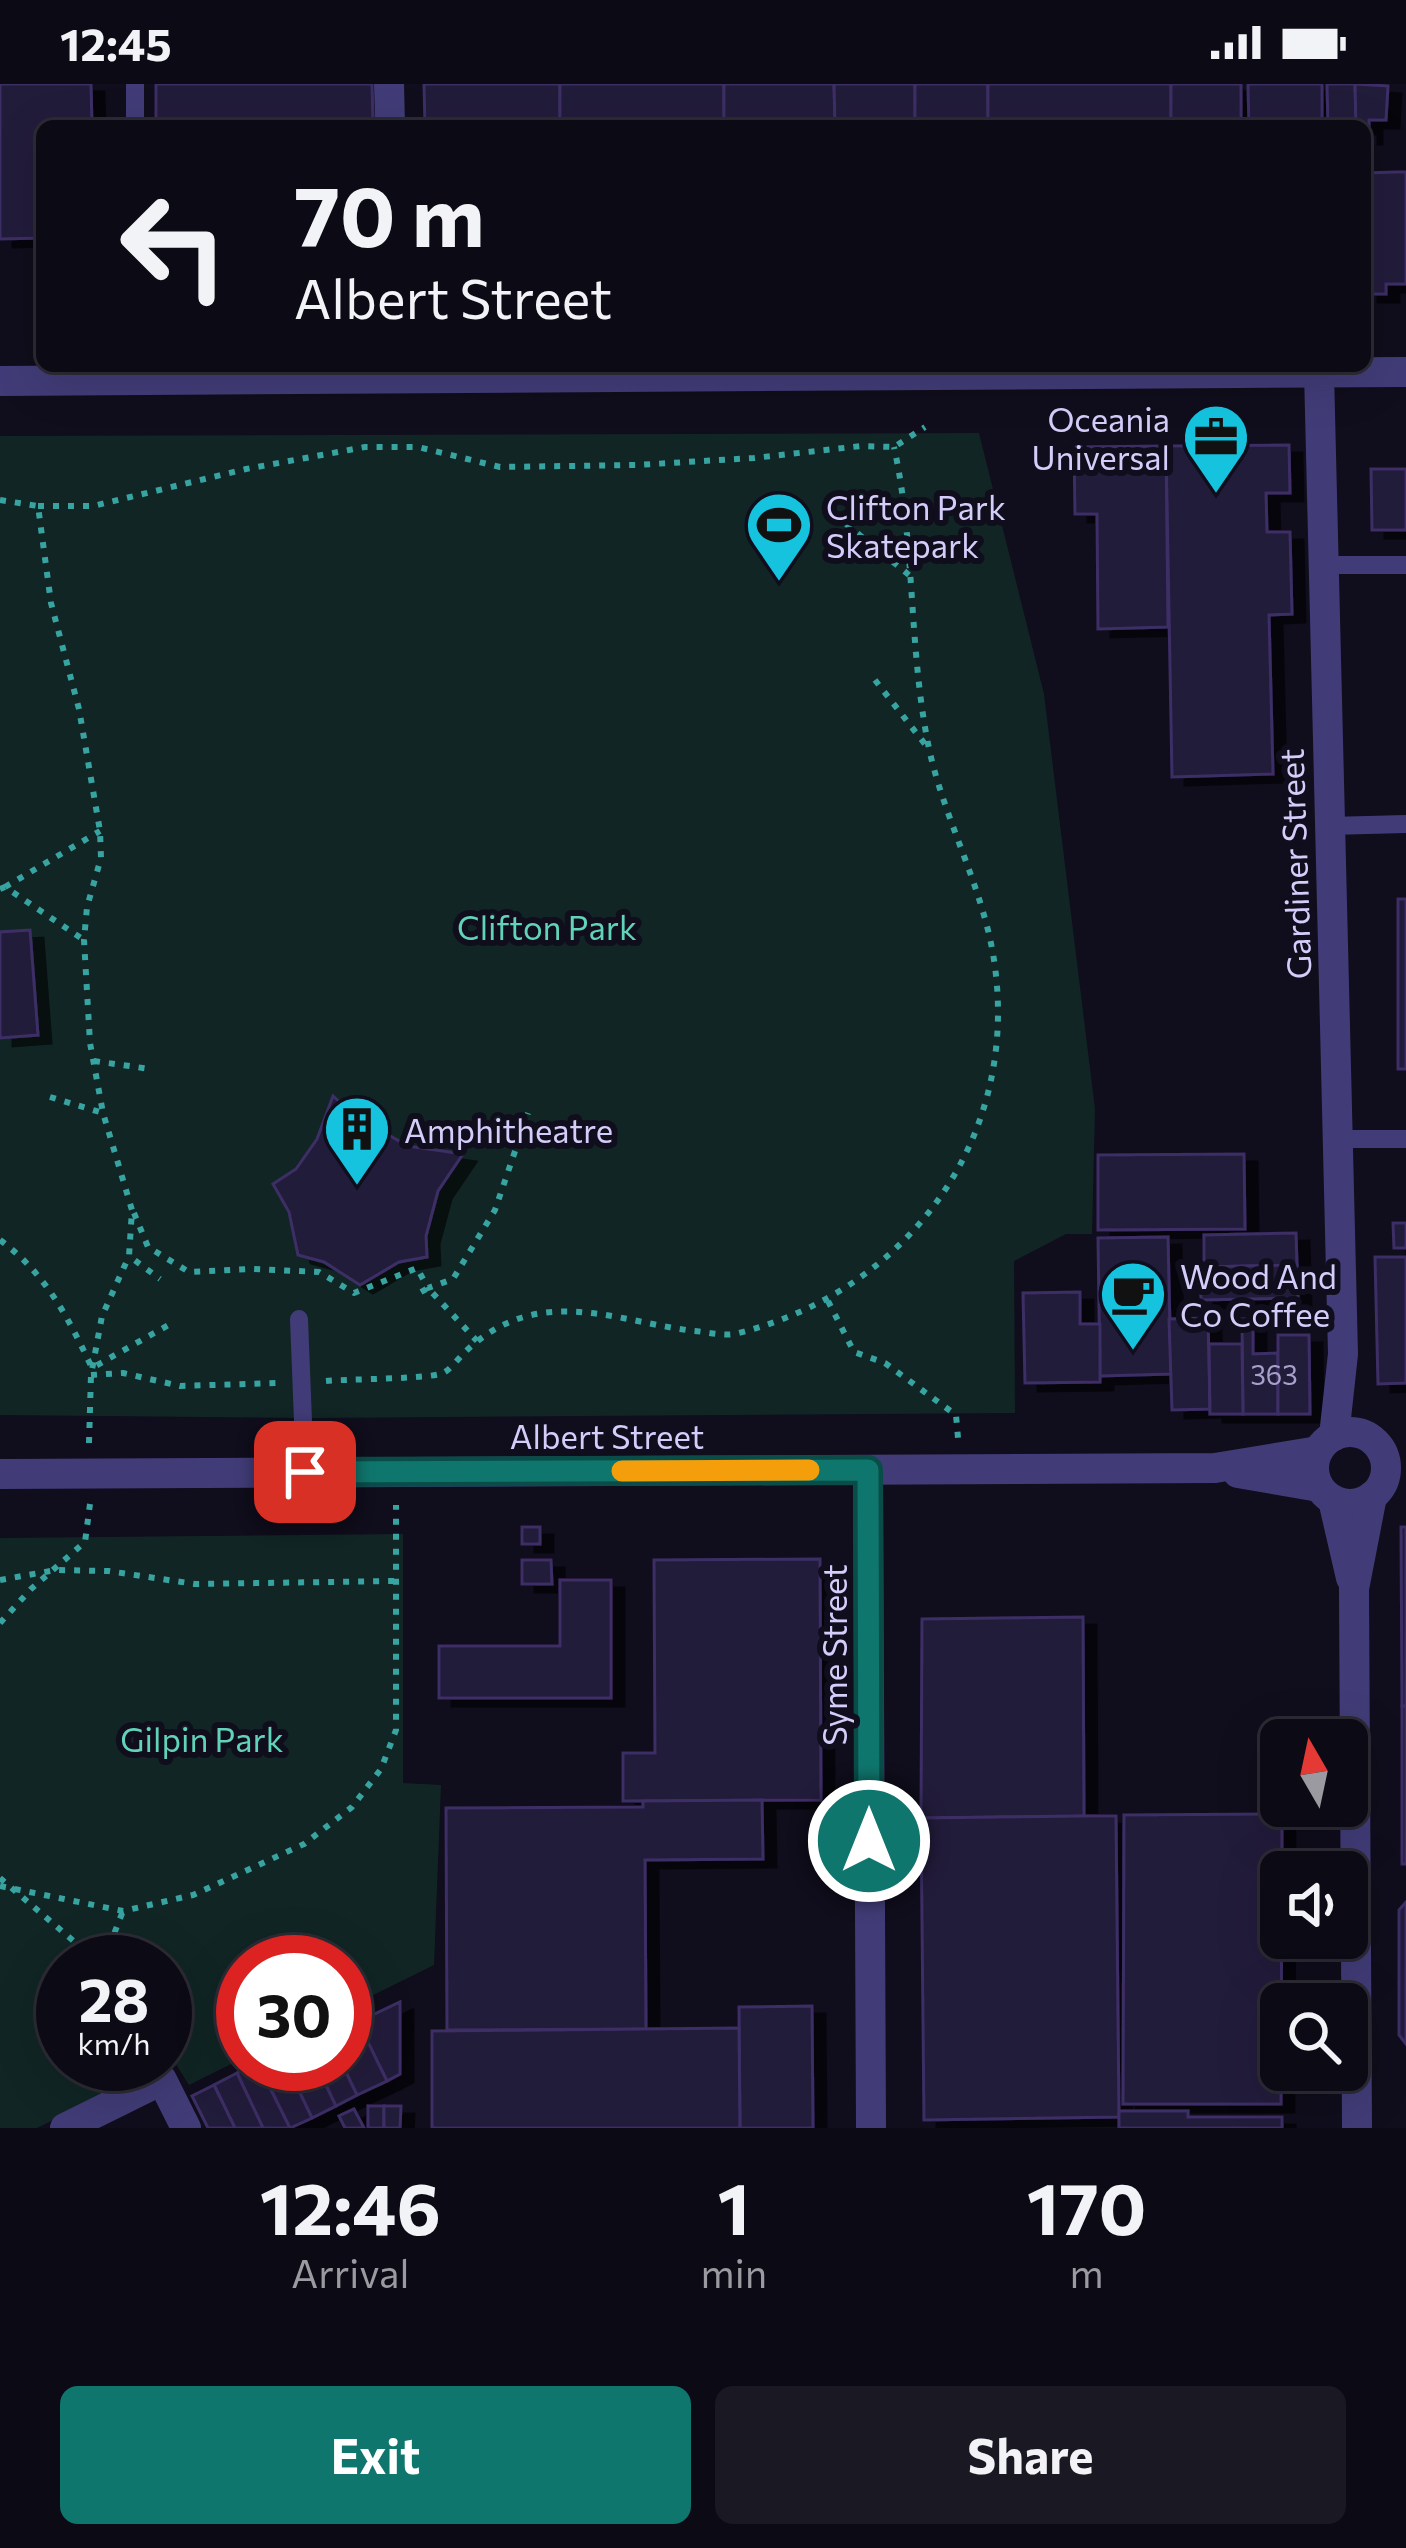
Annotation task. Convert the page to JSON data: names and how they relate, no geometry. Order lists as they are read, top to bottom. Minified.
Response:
{"streets":{"street":["Gardiner Street","Albert Street","Syme Street"]},"crossings":[["Gardiner Street","Albert Street"],["Albert Street","Syme Street"]],"parks":["Clifton Park","Gilpin Park"],"places":{"office":["Oceania Universal"],"sports":["Clifton Park Skatepark"],"building":["Amphitheatre"],"cafe":["Wood And Co Coffee"]},"house_numbers":["363"],"north":"top","page":{"status":"12:45","turn":["70 m","Albert Street"],"speed":"28 km/h","limit":"30","eta":["12:46","Arrival","1","min","170","m"],"buttons":["Exit","Share"]}}
